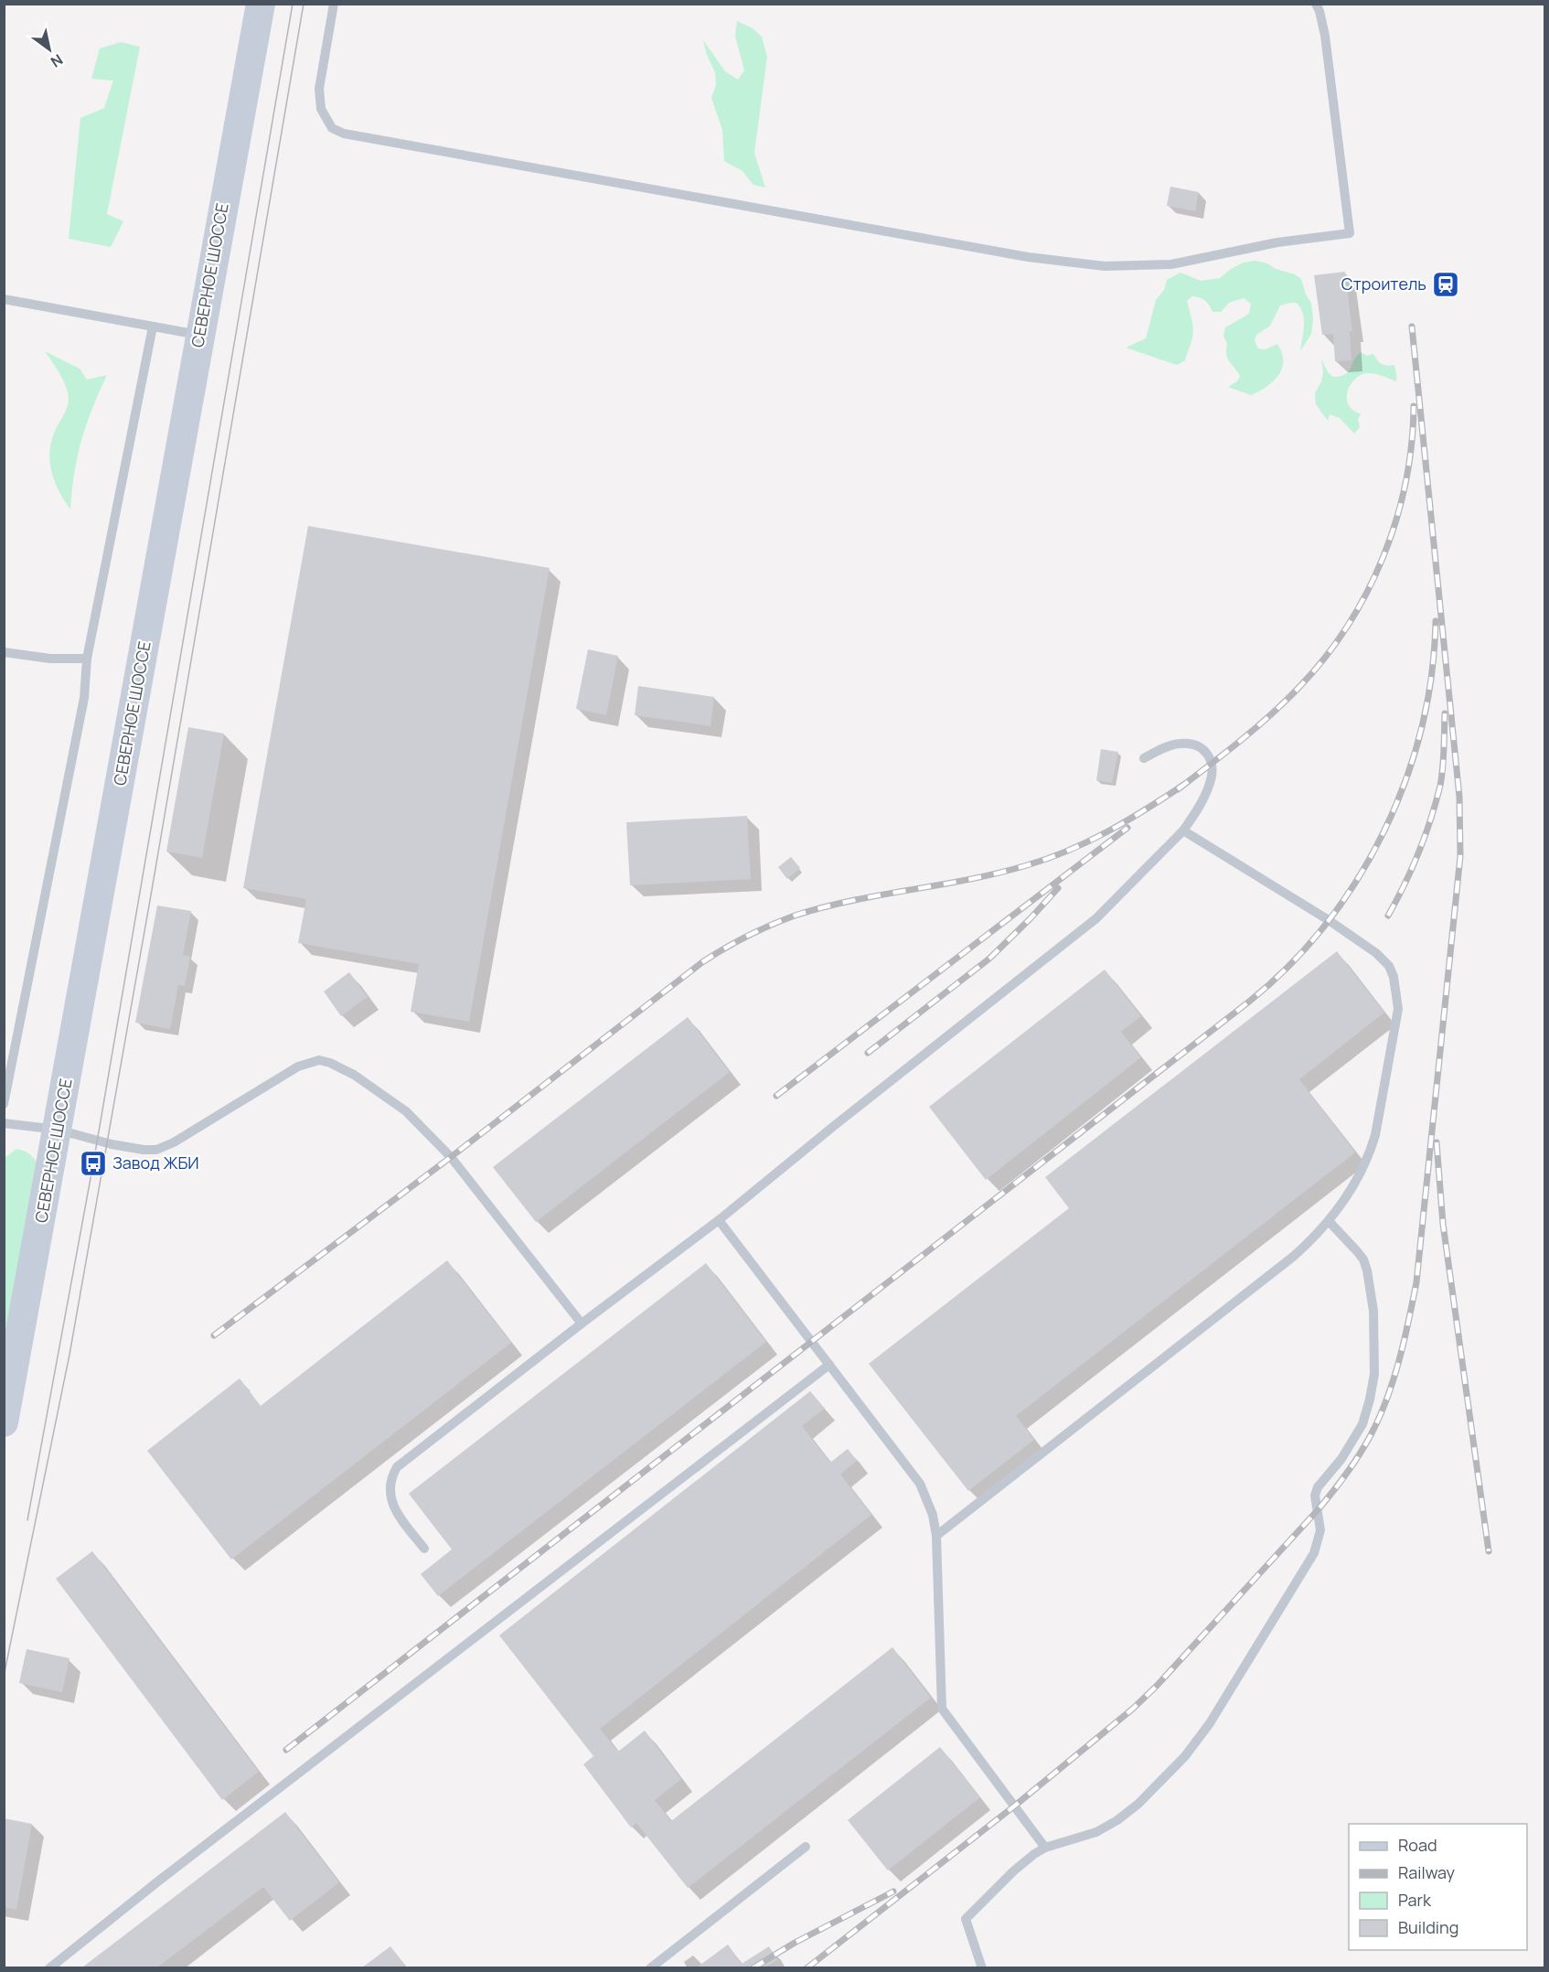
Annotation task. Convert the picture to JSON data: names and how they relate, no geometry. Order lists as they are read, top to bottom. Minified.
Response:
{"streets":{"main road":["СЕВЕРНОЕ ШОССЕ"]},"places":{"station":["Строитель"],"bus stop":["Завод ЖБИ"]},"legend":["Road","Railway","Park","Building"],"north":"bottom right"}
